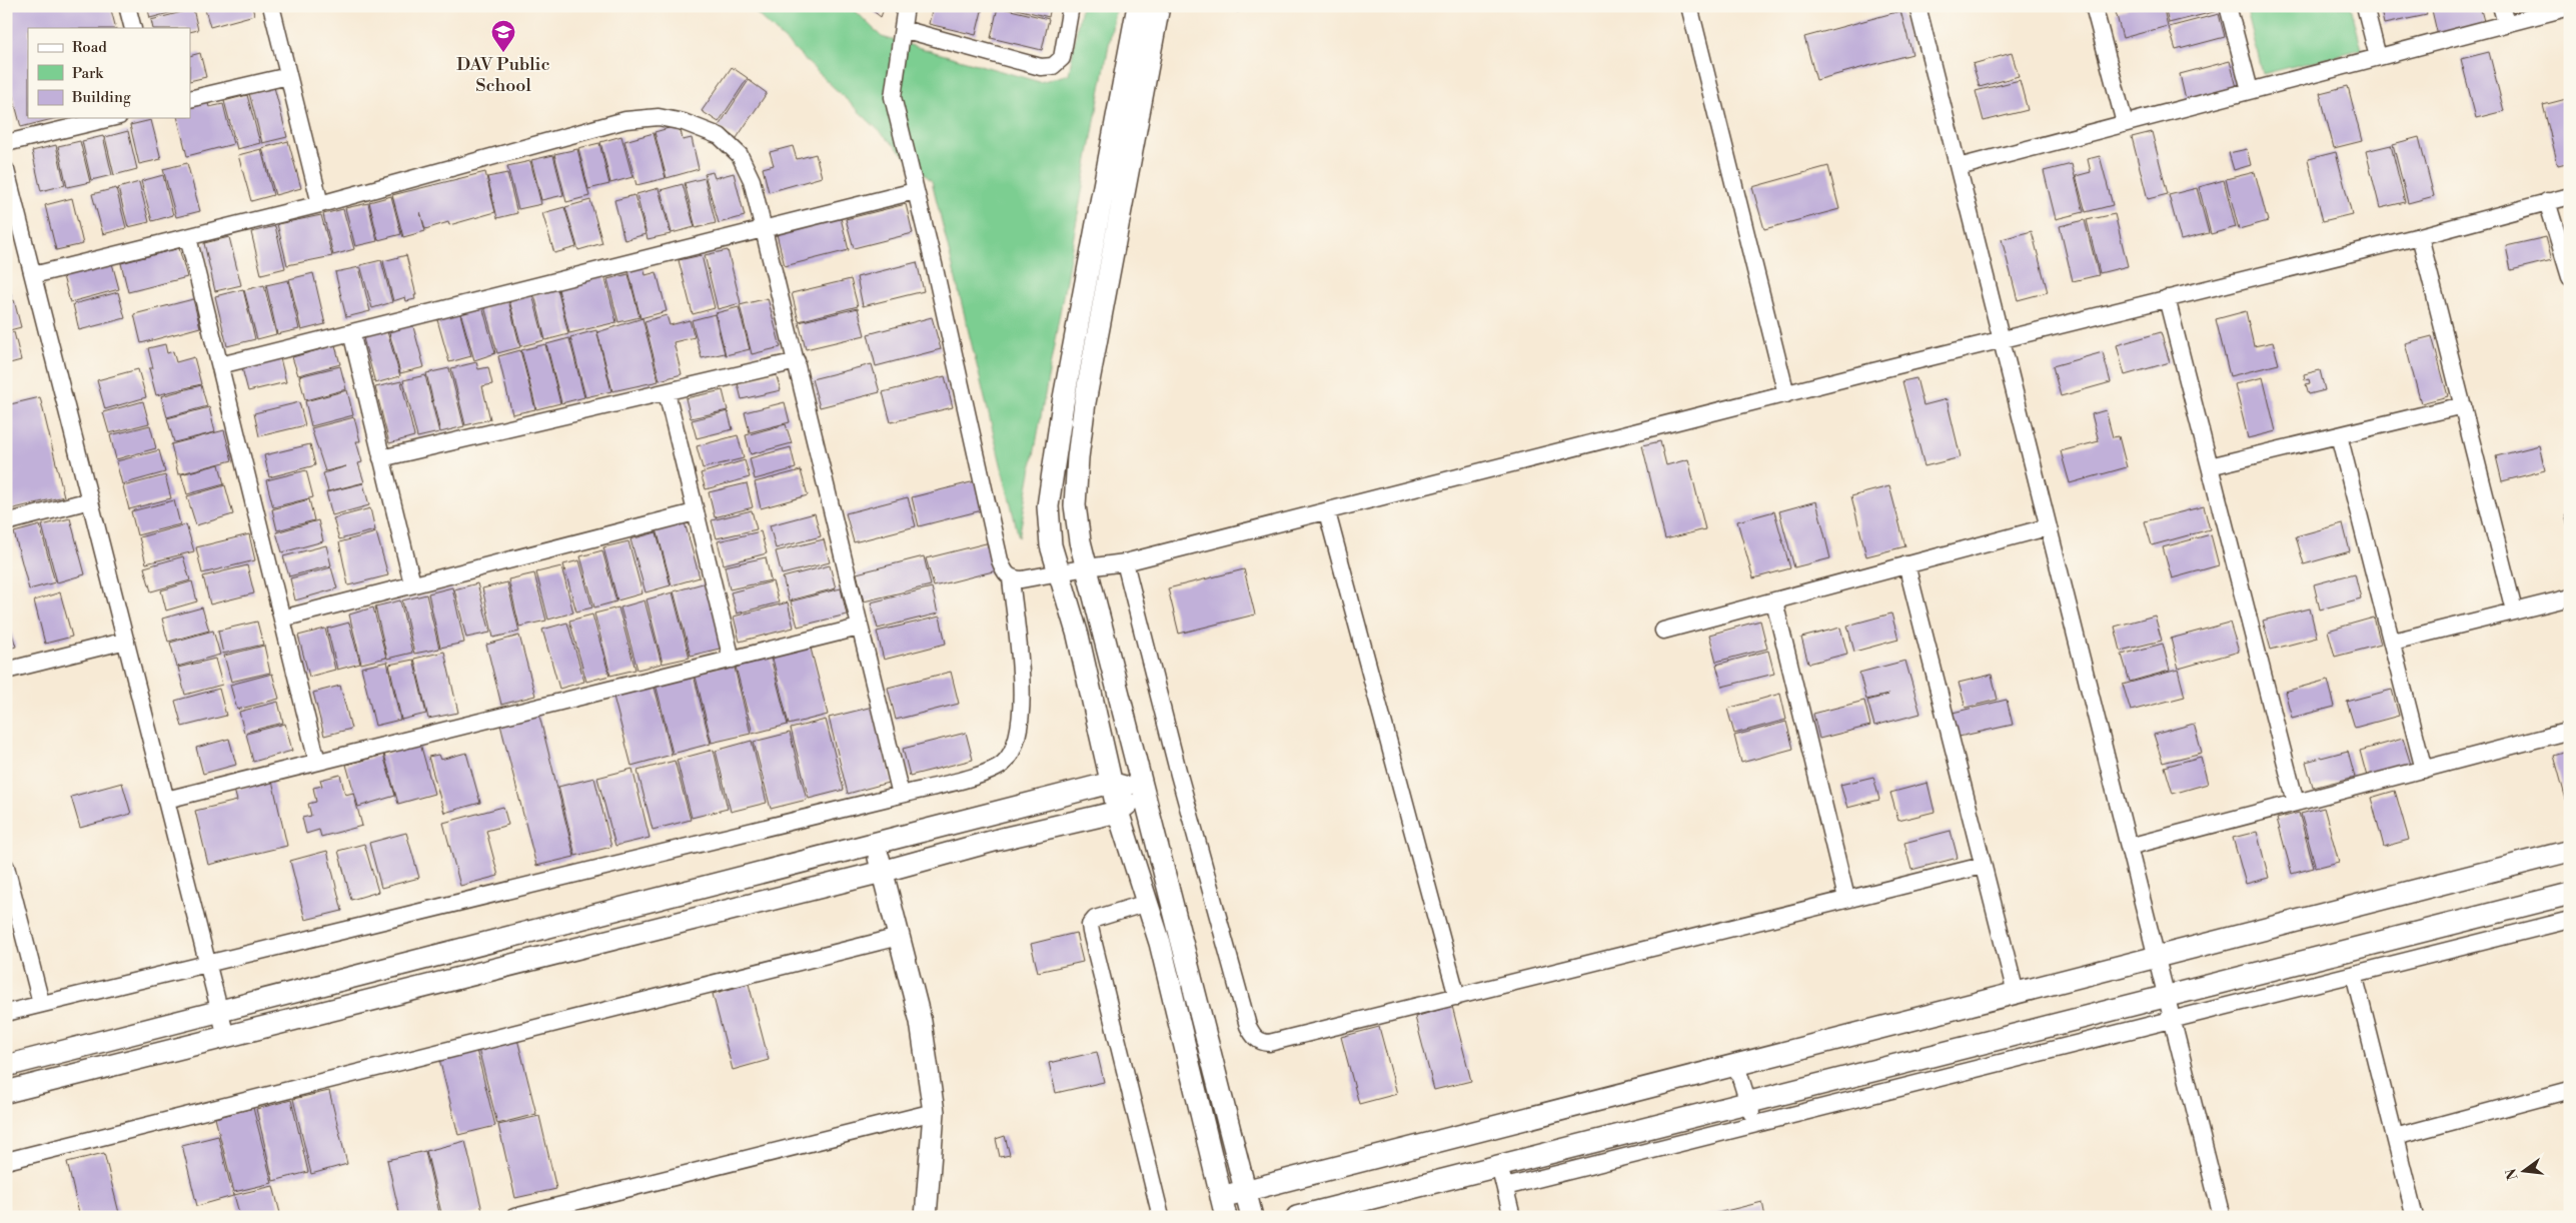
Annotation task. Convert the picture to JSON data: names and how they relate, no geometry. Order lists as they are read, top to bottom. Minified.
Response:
{"places":{"school or university":["DAV Public School"]},"legend":["Road","Park","Building"],"north":"left"}
